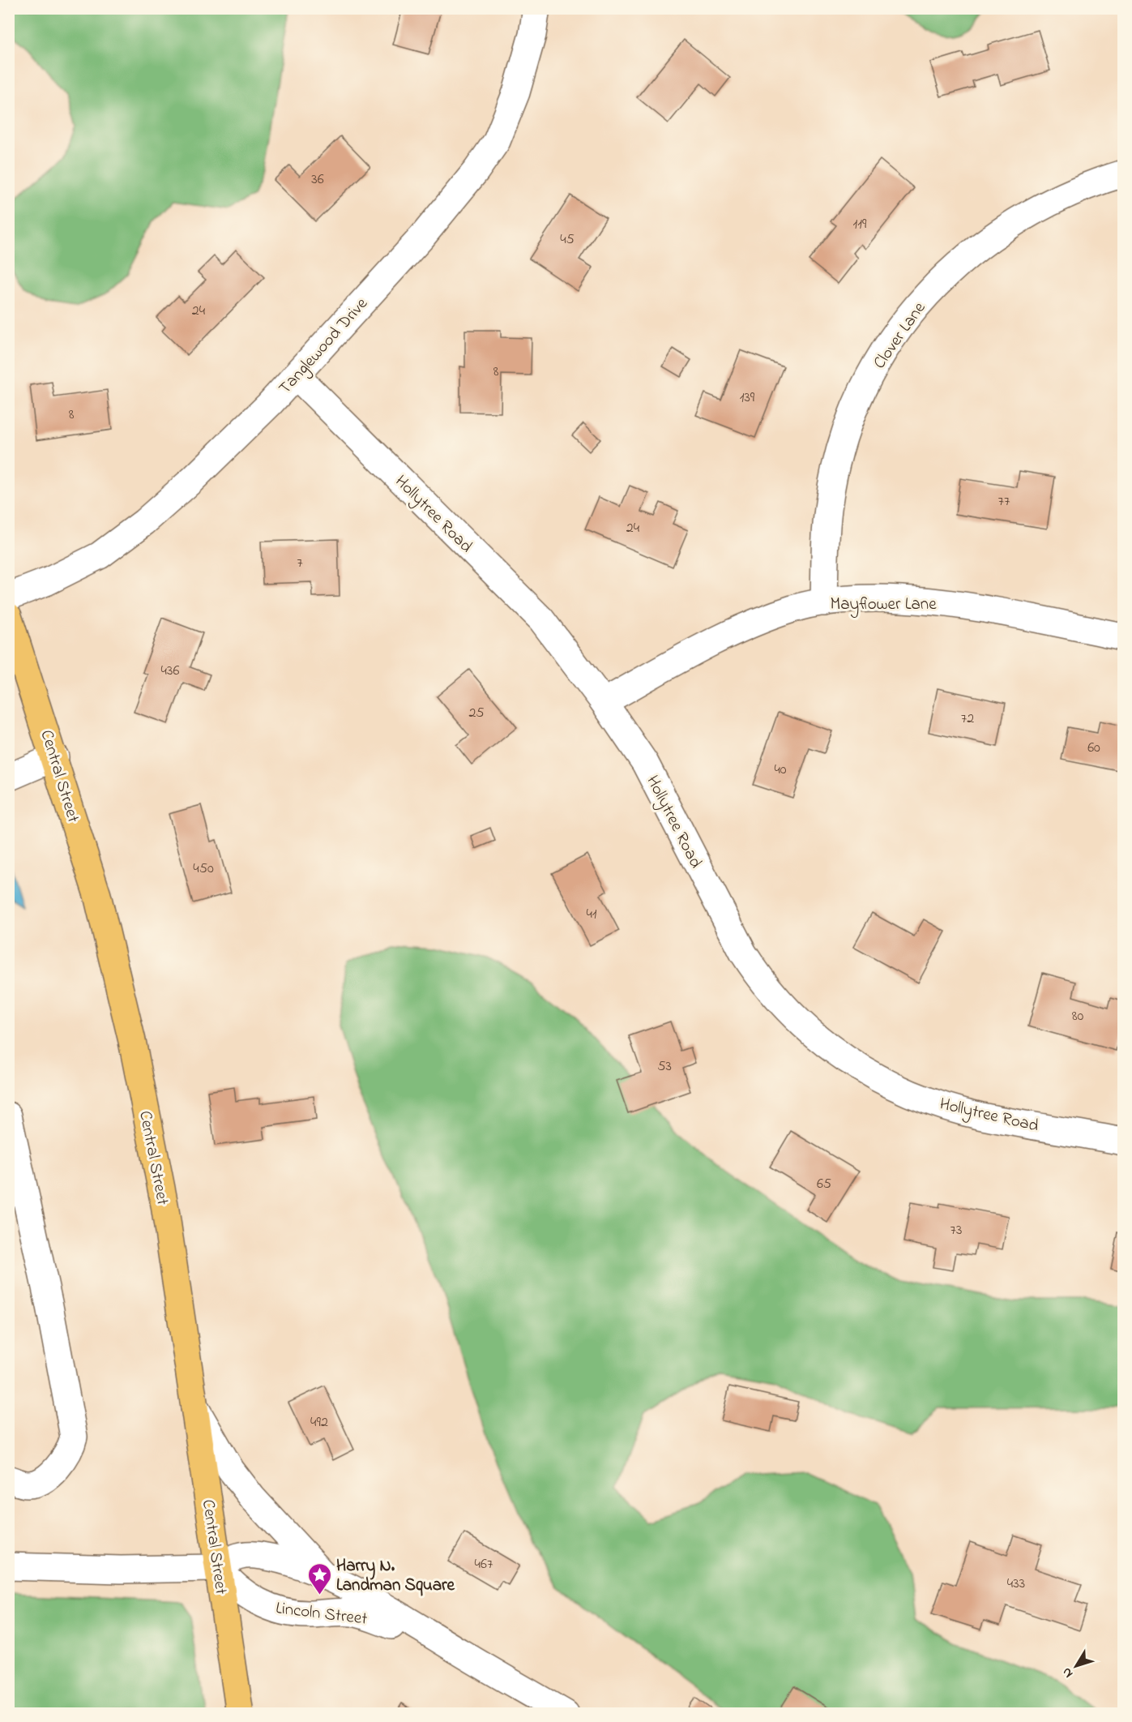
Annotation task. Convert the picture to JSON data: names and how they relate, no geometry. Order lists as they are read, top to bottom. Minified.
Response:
{"streets":{"main road":["Central Street"],"street":["Clover Lane","Tanglewood Drive","Hollytree Road","Mayflower Lane","Lincoln Street"]},"crossings":[["Clover Lane","Mayflower Lane"],["Tanglewood Drive","Hollytree Road"],["Hollytree Road","Mayflower Lane"],["Central Street","Lincoln Street"]],"places":{"place":["Harry N. Landman Square"]},"house_numbers":["36","119","45","24","8","139","8","77","24","7","436","25","72","60","40","450","41","80","53","65","73","492","467","433"],"north":"bottom left"}
